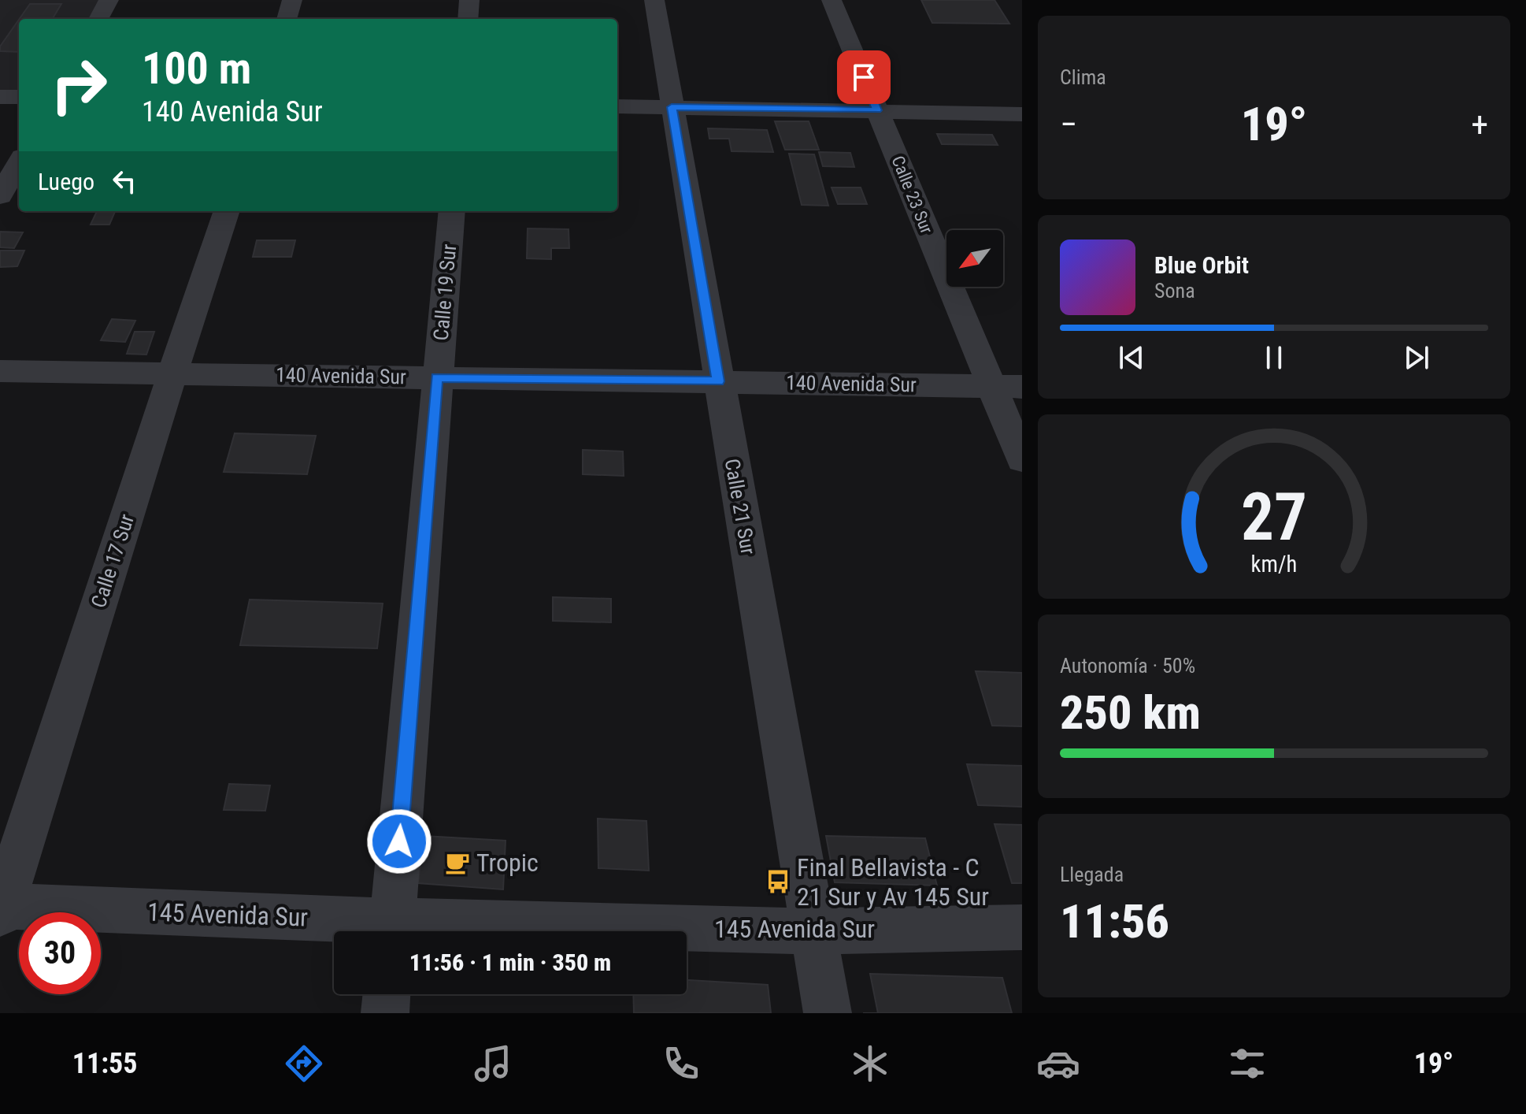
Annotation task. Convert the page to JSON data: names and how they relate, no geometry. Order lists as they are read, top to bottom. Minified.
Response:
{"streets":{"street":["Calle 23 Sur","Calle 19 Sur","140 Avenida Sur","Calle 21 Sur","Calle 17 Sur","145 Avenida Sur"]},"crossings":[["Calle 23 Sur","140 Avenida Sur"],["Calle 19 Sur","140 Avenida Sur"],["140 Avenida Sur","Calle 21 Sur"],["140 Avenida Sur","Calle 17 Sur"],["Calle 21 Sur","145 Avenida Sur"],["Calle 17 Sur","145 Avenida Sur"]],"places":{"cafe":["Tropic"],"bus stop":["Final Bellavista - C 21 Sur y Av 145 Sur"]},"north":"bottom left","page":{"tile":["Clima",["Autonomía · 50%","250 km"],["Llegada","11:56"]],"turn":["100 m","140 Avenida Sur"],"heat":["−","19°","+"],"then":"Luego","song":["Blue Orbit","Sona"],"limit":"30","trip":"11:56 · 1 min · 350 m","tabs":["11:55","19°"],"gauge":["27","km/h"]}}
